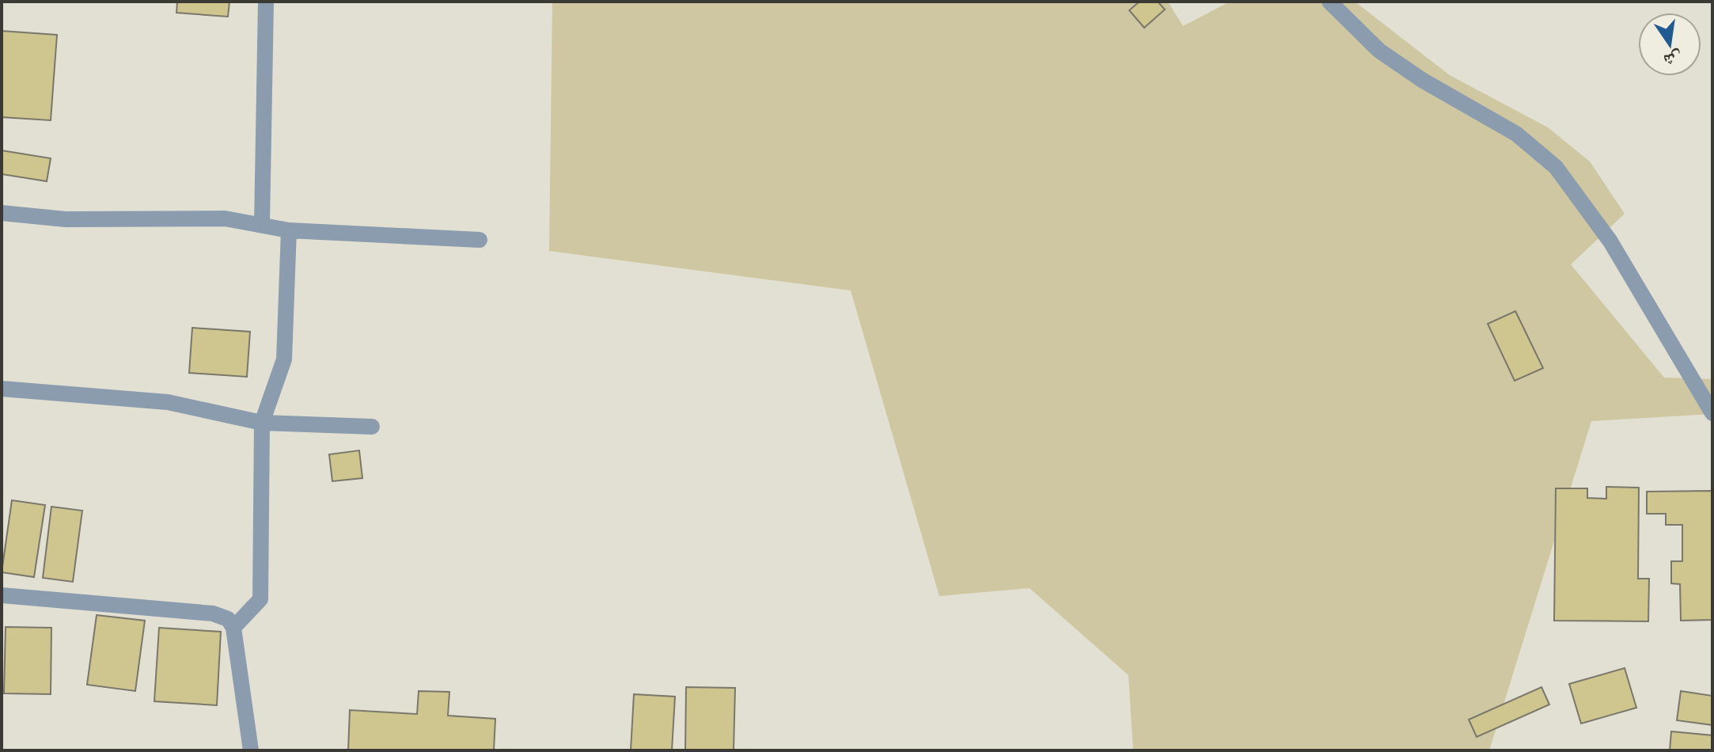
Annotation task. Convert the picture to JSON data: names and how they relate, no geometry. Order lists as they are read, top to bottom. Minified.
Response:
{"north":"bottom"}
